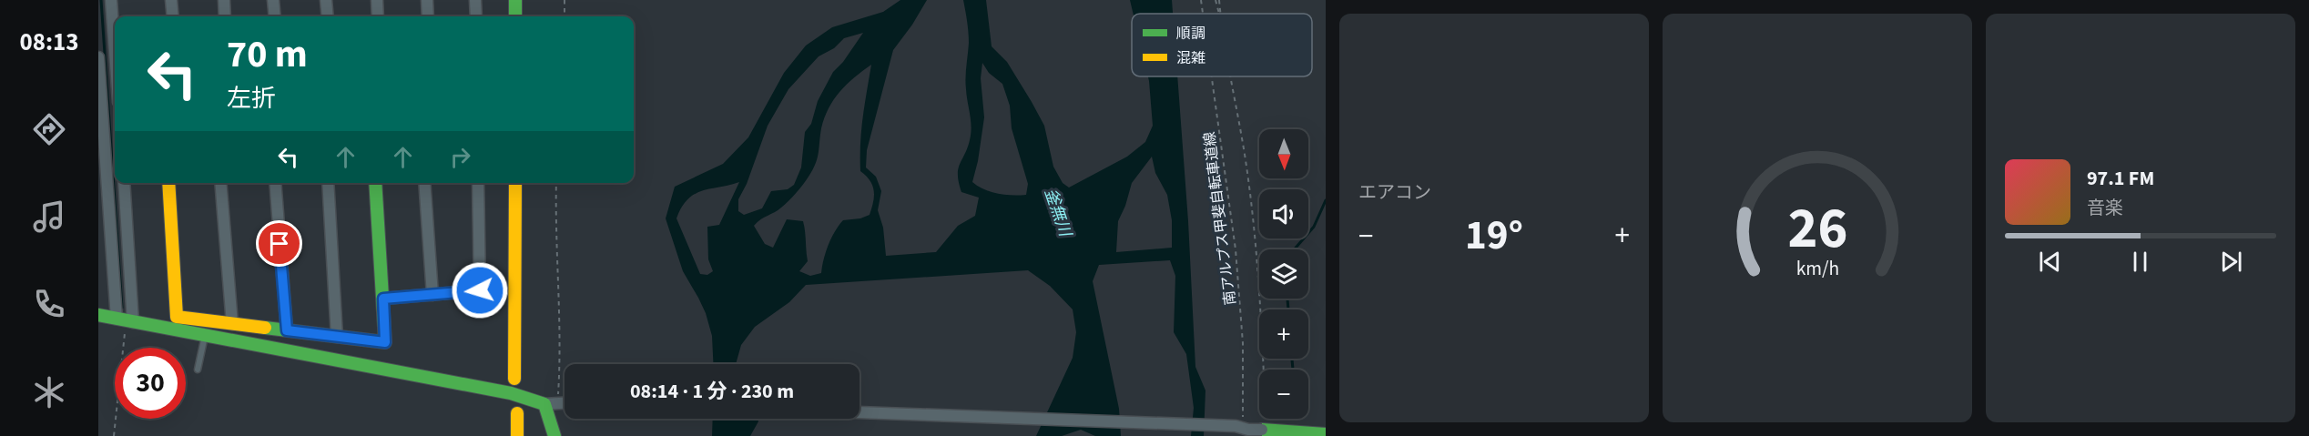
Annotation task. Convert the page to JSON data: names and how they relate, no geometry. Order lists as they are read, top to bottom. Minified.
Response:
{"streets":{"path":["南アルプス甲斐自転車道線"]},"water":["釜無川"],"legend":["順調","混雑"],"north":"bottom","page":{"tabs":"08:13","tile":"エアコン","turn":["70 m","左折"],"map_buttons":["+","−"],"song":["97.1 FM","音楽"],"heat":["−","19°","+"],"limit":"30","trip":"08:14 · 1 分 · 230 m","gauge":["26","km/h"]}}
